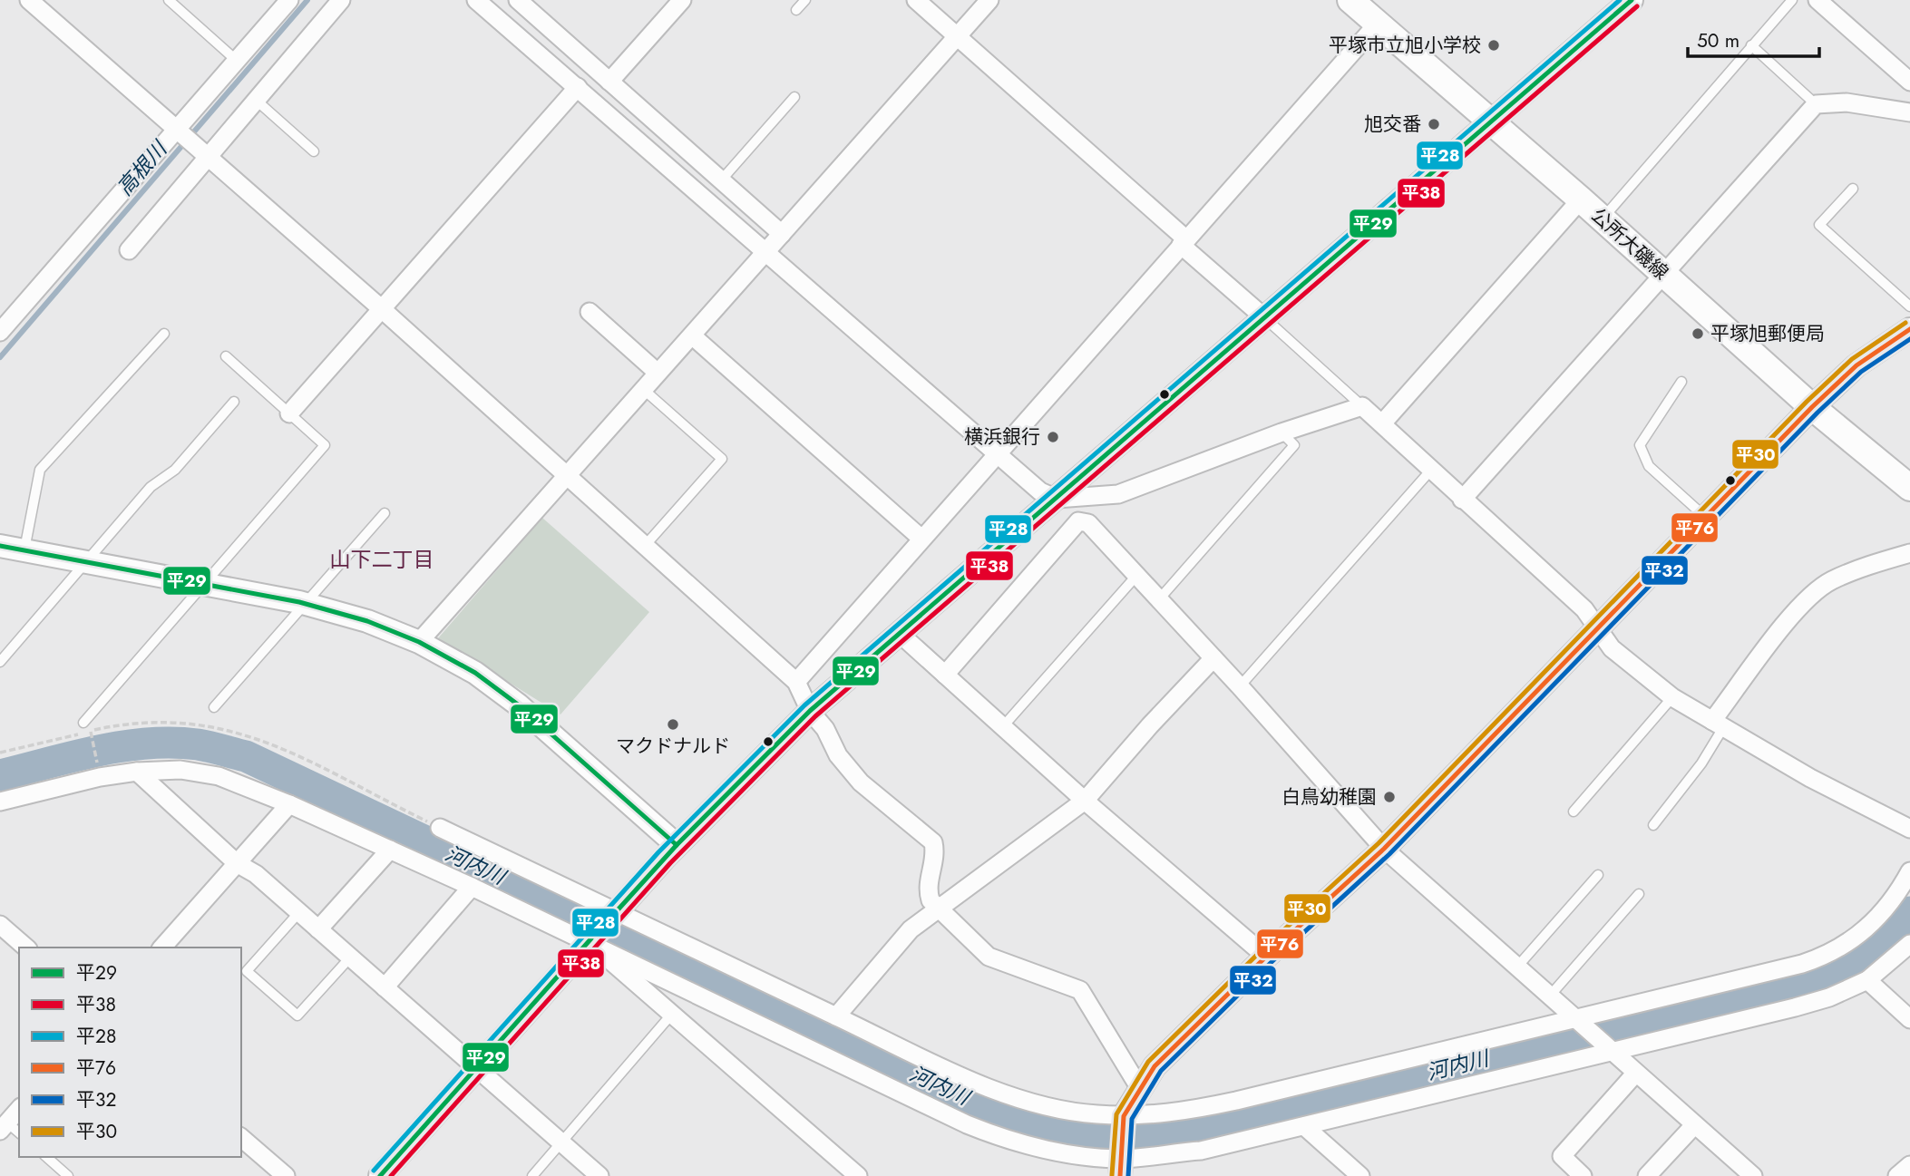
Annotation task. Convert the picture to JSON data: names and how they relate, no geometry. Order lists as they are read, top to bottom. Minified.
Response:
{"streets":{"main road":["公所大磯線"]},"districts":["山下二丁目"],"water":["高根川","河内川"],"places":["平塚市立旭小学校","旭交番","平塚旭郵便局","横浜銀行","マクドナルド","白鳥幼稚園"],"lines":["transit line 平29","transit line 平28","transit line 平38","transit line 平30","transit line 平76","transit line 平32"],"legend":["平29","平38","平28","平76","平32","平30"],"scale_bar":"50 m"}
